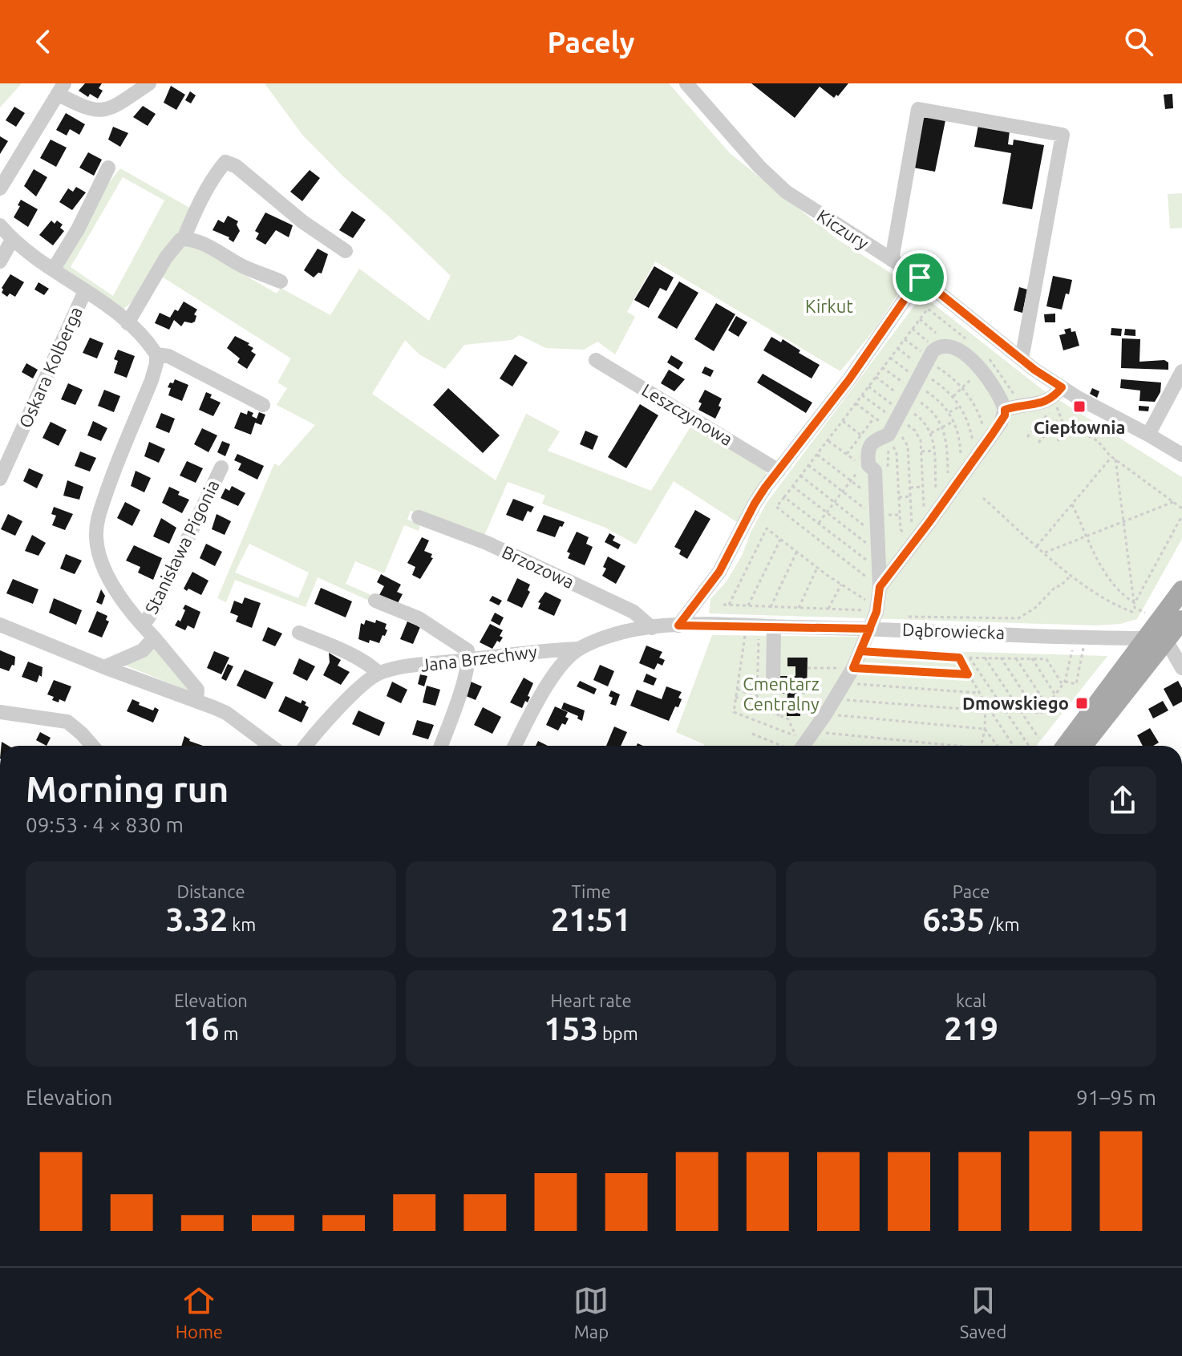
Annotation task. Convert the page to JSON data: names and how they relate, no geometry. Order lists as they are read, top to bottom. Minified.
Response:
{"streets":{"street":["Kiczury","Oskara Kolberga","Leszczynowa","Stanisława Pigonia","Brzozowa","Dąbrowiecka","Jana Brzechwy"]},"crossings":[["Brzozowa","Dąbrowiecka"],["Dąbrowiecka","Jana Brzechwy"]],"parks":["Kirkut","Cmentarz Centralny"],"places":{"transit":["Ciepłownia","Dmowskiego"]},"page":{"header":"Pacely","heading":["Morning run","09:53 · 4 × 830 m"],"stats":[["Distance","3.32 km"],["Time","21:51"],["Pace","6:35 /km"],["Elevation","16 m"],["Heart rate","153 bpm"],["kcal","219"]],"chart":["Elevation","91–95 m"],"tabs":["Home","Map","Saved"]}}
